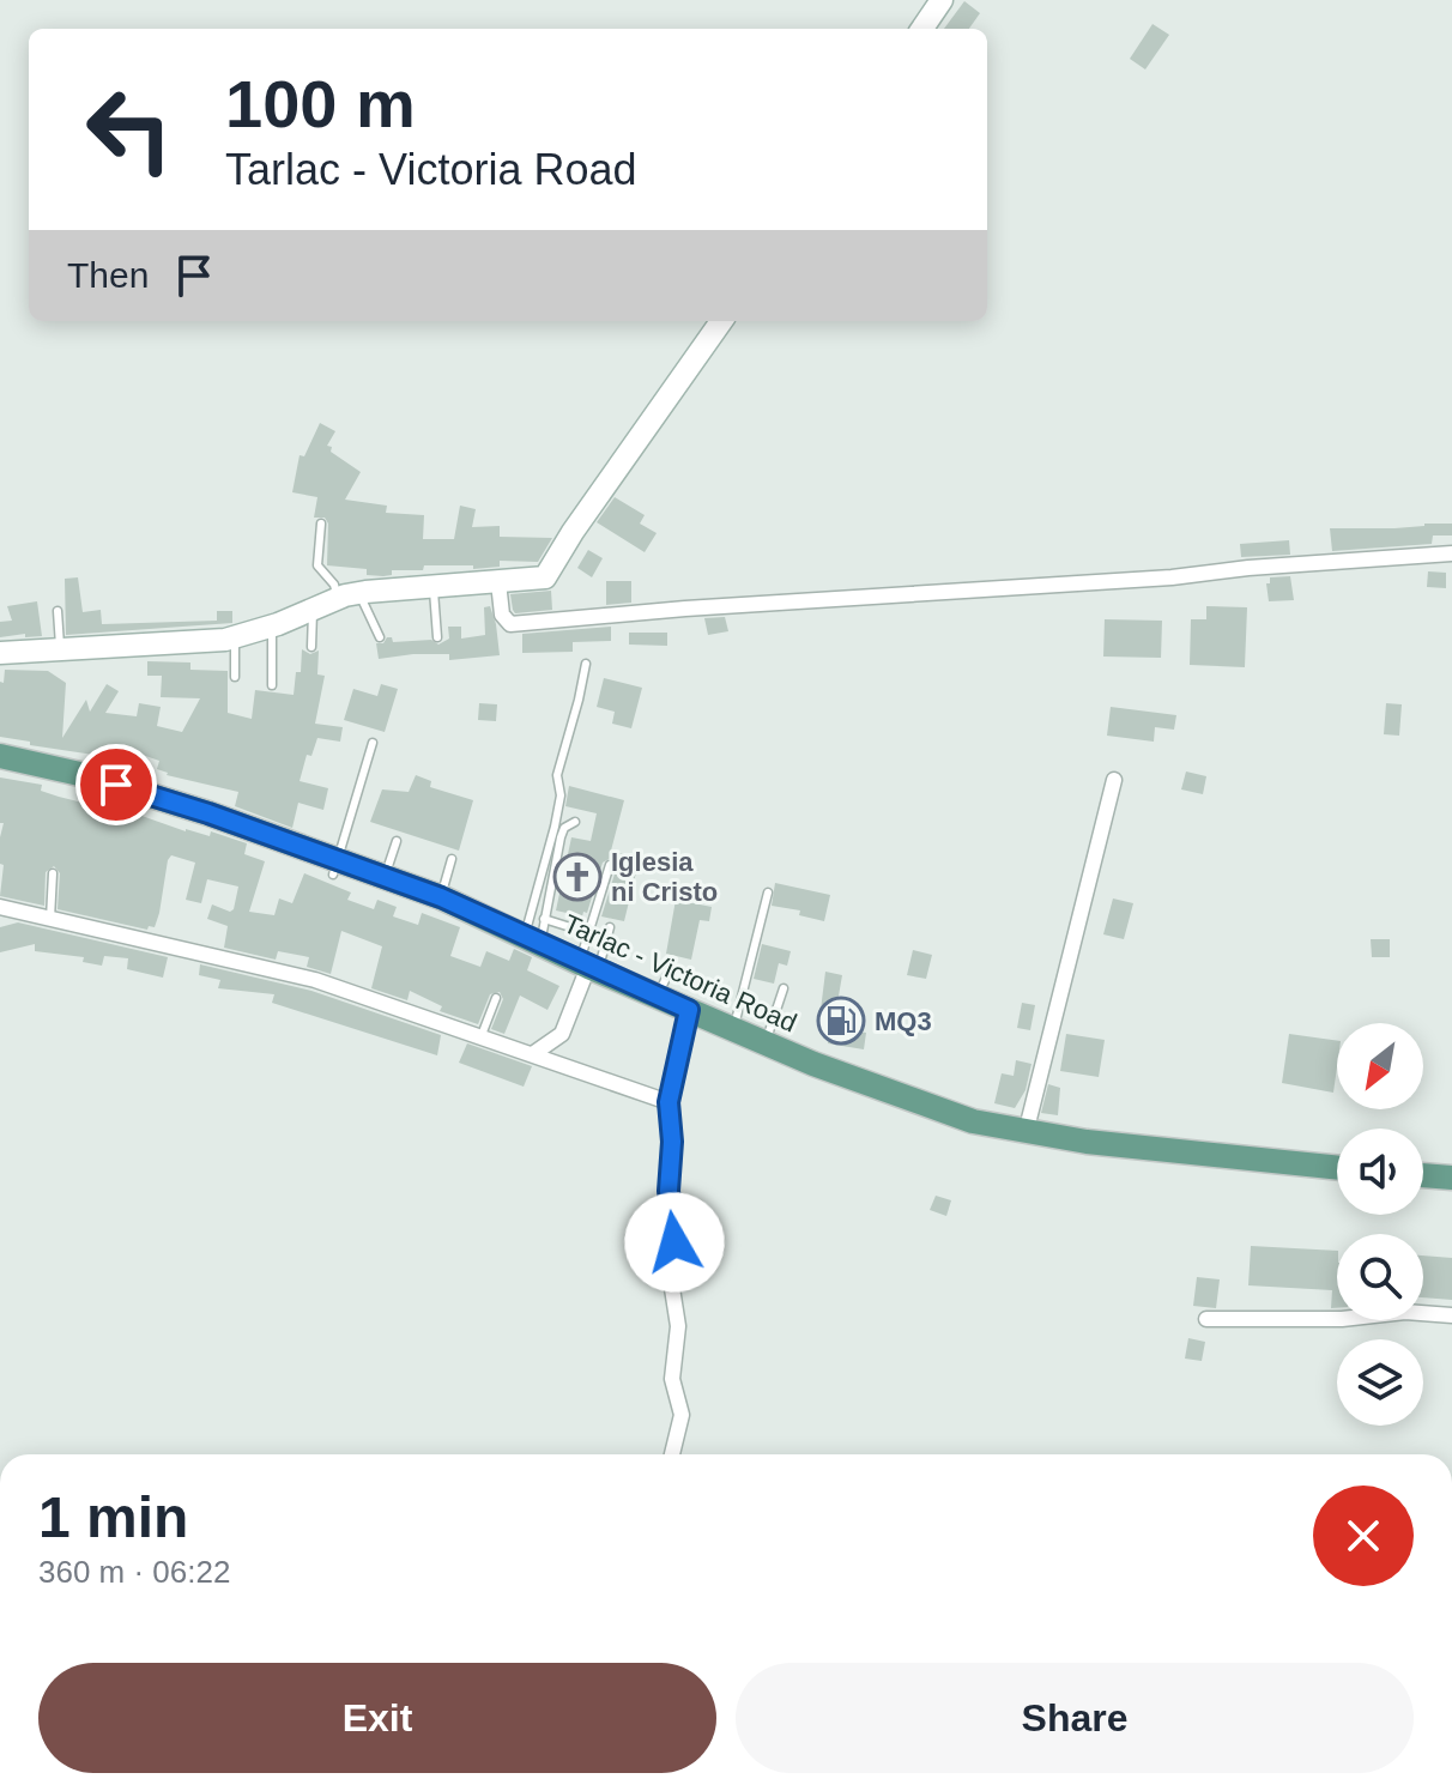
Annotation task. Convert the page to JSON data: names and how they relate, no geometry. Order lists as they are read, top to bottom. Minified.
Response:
{"streets":{"main road":["Tarlac - Victoria Road"]},"places":{"church":["Iglesia ni Cristo"],"fuel station":["MQ3"]},"north":"bottom left","page":{"turn":["100 m","Tarlac - Victoria Road"],"then":"Then","heading":["1 min","360 m · 06:22"],"buttons":["Exit","Share"]}}
